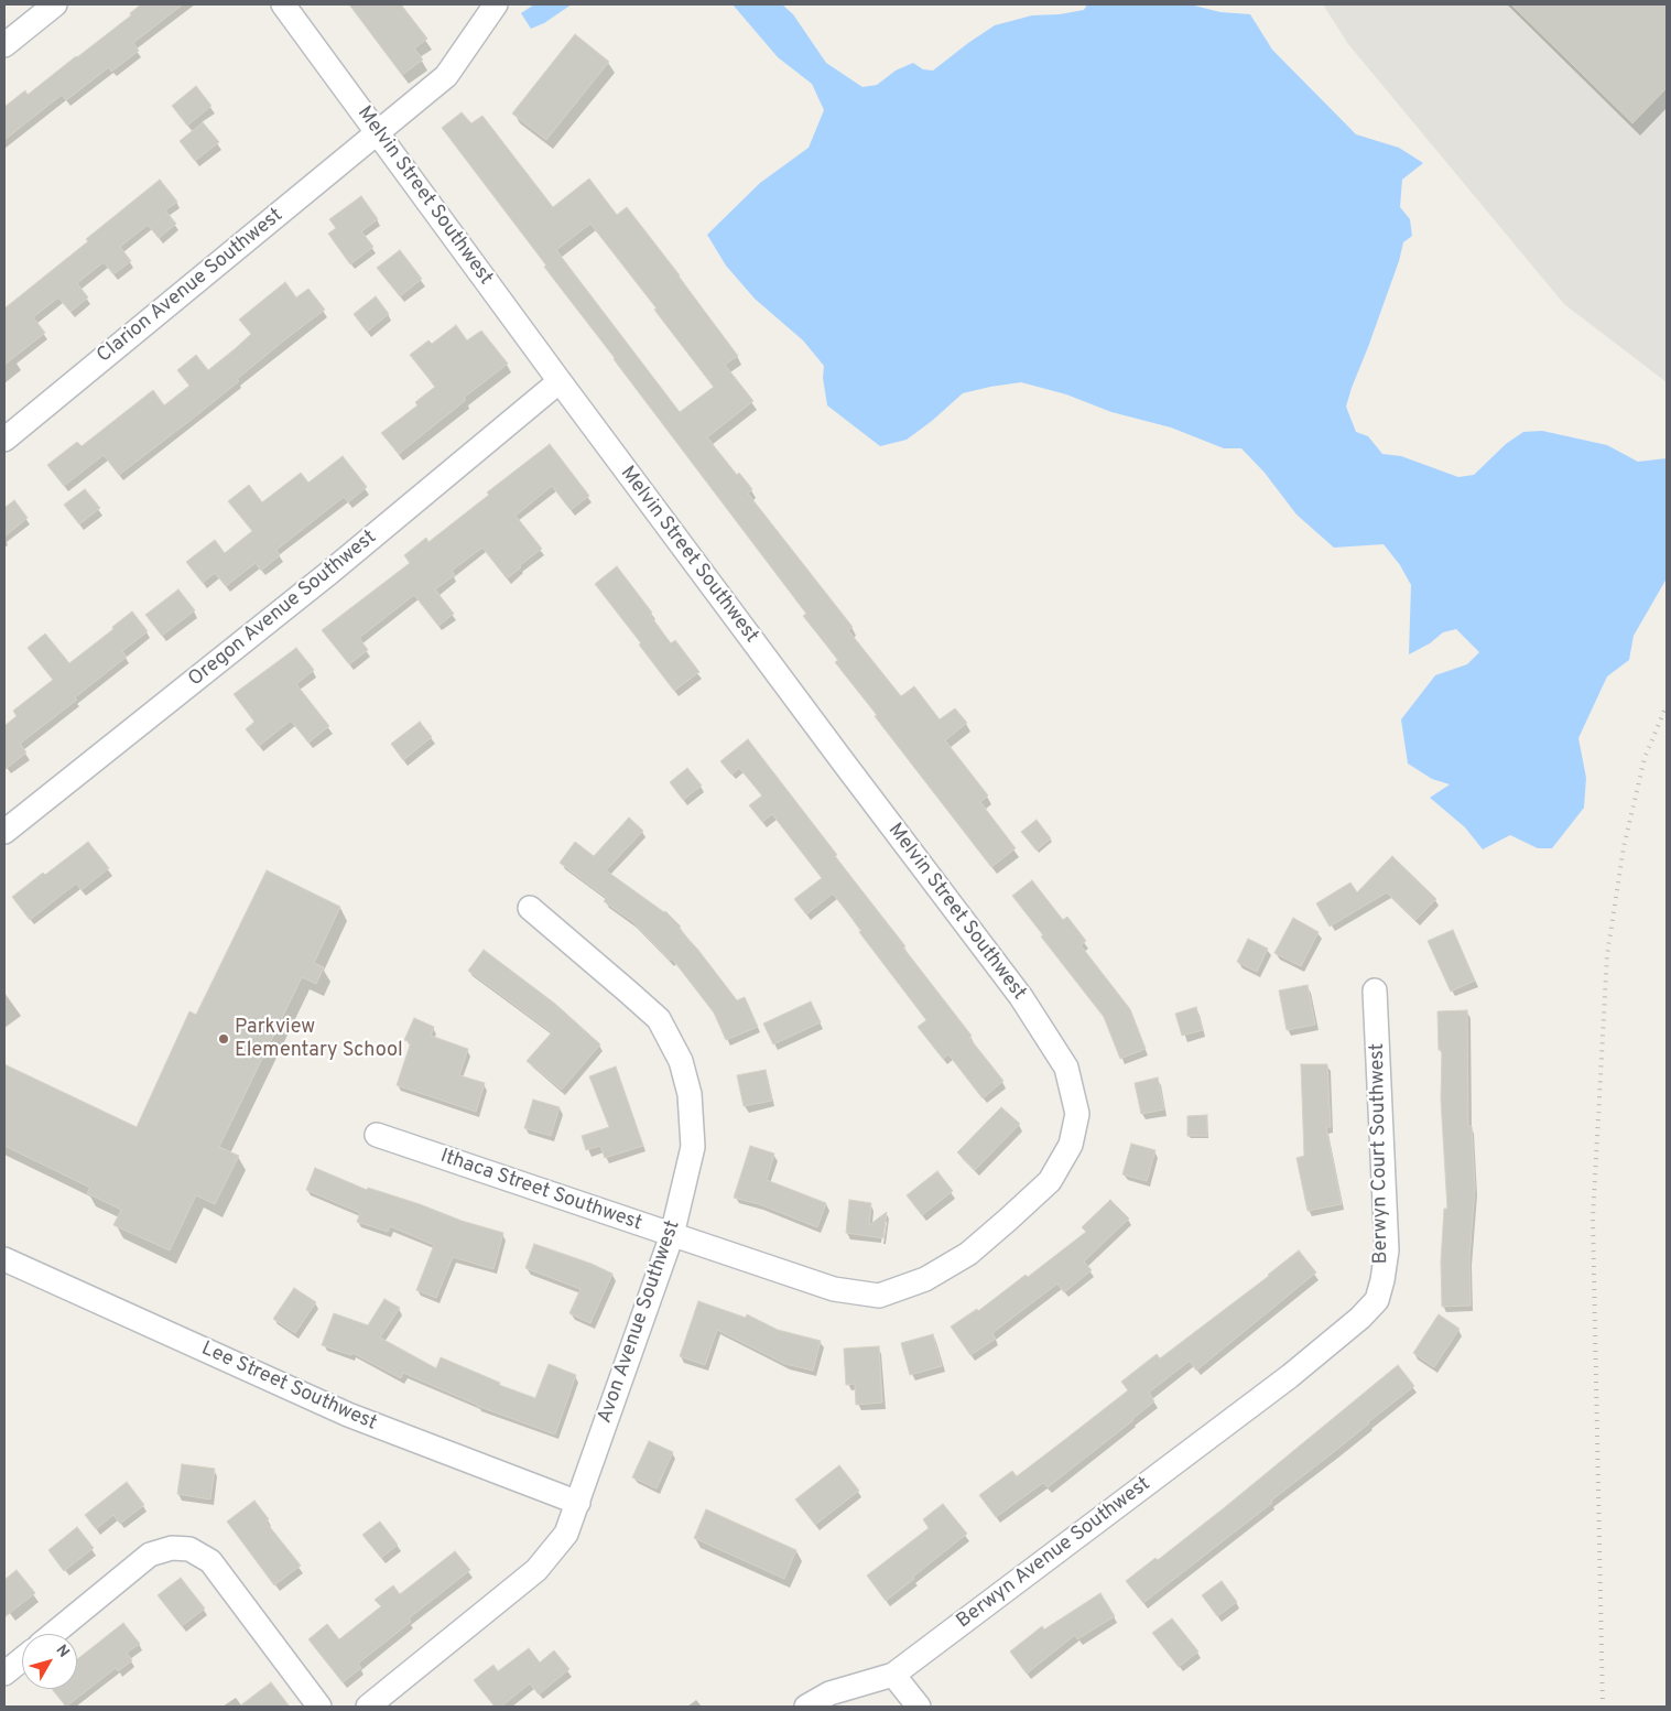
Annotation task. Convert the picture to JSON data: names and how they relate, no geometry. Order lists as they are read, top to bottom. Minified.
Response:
{"streets":{"street":["Melvin Street Southwest","Clarion Avenue Southwest","Oregon Avenue Southwest","Berwyn Court Southwest","Ithaca Street Southwest","Avon Avenue Southwest","Lee Street Southwest","Berwyn Avenue Southwest"]},"crossings":[["Melvin Street Southwest","Clarion Avenue Southwest"],["Melvin Street Southwest","Oregon Avenue Southwest"],["Melvin Street Southwest","Ithaca Street Southwest"],["Berwyn Court Southwest","Berwyn Avenue Southwest"],["Ithaca Street Southwest","Avon Avenue Southwest"],["Avon Avenue Southwest","Lee Street Southwest"]],"places":["Parkview Elementary School"],"north":"top right"}
